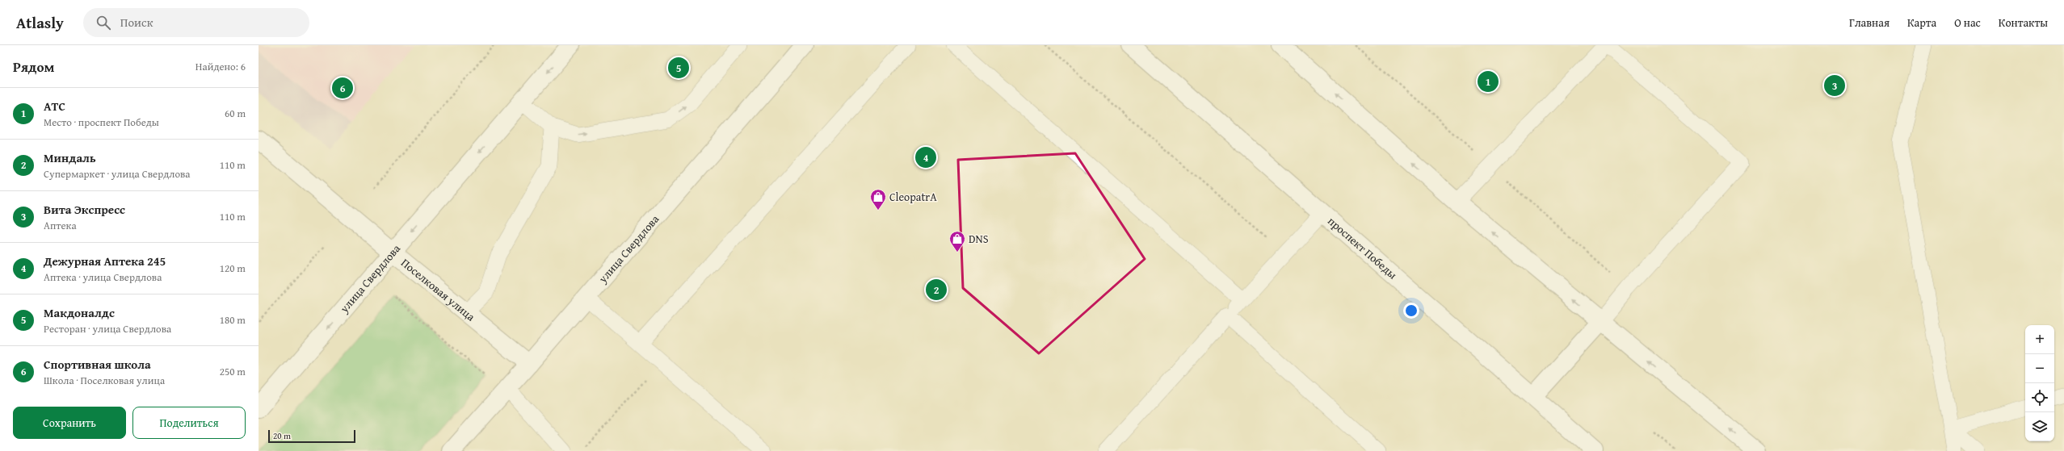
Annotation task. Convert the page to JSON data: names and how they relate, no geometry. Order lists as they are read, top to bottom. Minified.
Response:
{"streets":{"street":["проспект Победы","улица Свердлова","Поселковая улица"]},"crossings":[["улица Свердлова","Поселковая улица"]],"one_way":["улица Свердлова"],"places":{"shop":["CleopatrA","DNS"]},"scale_bar":"20 m","page":{"header":"Atlasly","search":"Поиск","nav":["Главная","Карта","О нас","Контакты"],"heading":["Рядом","Найдено: 6"],"pins":["5","1","3","6","4","2"],"list":[{"mark":"1","name":"АТС","note":"Место · проспект Победы","value":"60 m"},{"mark":"2","name":"Миндаль","note":"Супермаркет · улица Свердлова","value":"110 m"},{"mark":"3","name":"Вита Экспресс","note":"Аптека","value":"110 m"},{"mark":"4","name":"Дежурная Аптека 245","note":"Аптека · улица Свердлова","value":"120 m"},{"mark":"5","name":"Макдоналдс","note":"Ресторан · улица Свердлова","value":"180 m"},{"mark":"6","name":"Спортивная школа","note":"Школа · Поселковая улица","value":"250 m"}],"map_buttons":["+","−"],"buttons":["Сохранить","Поделиться"],"scale":"20 m"}}
